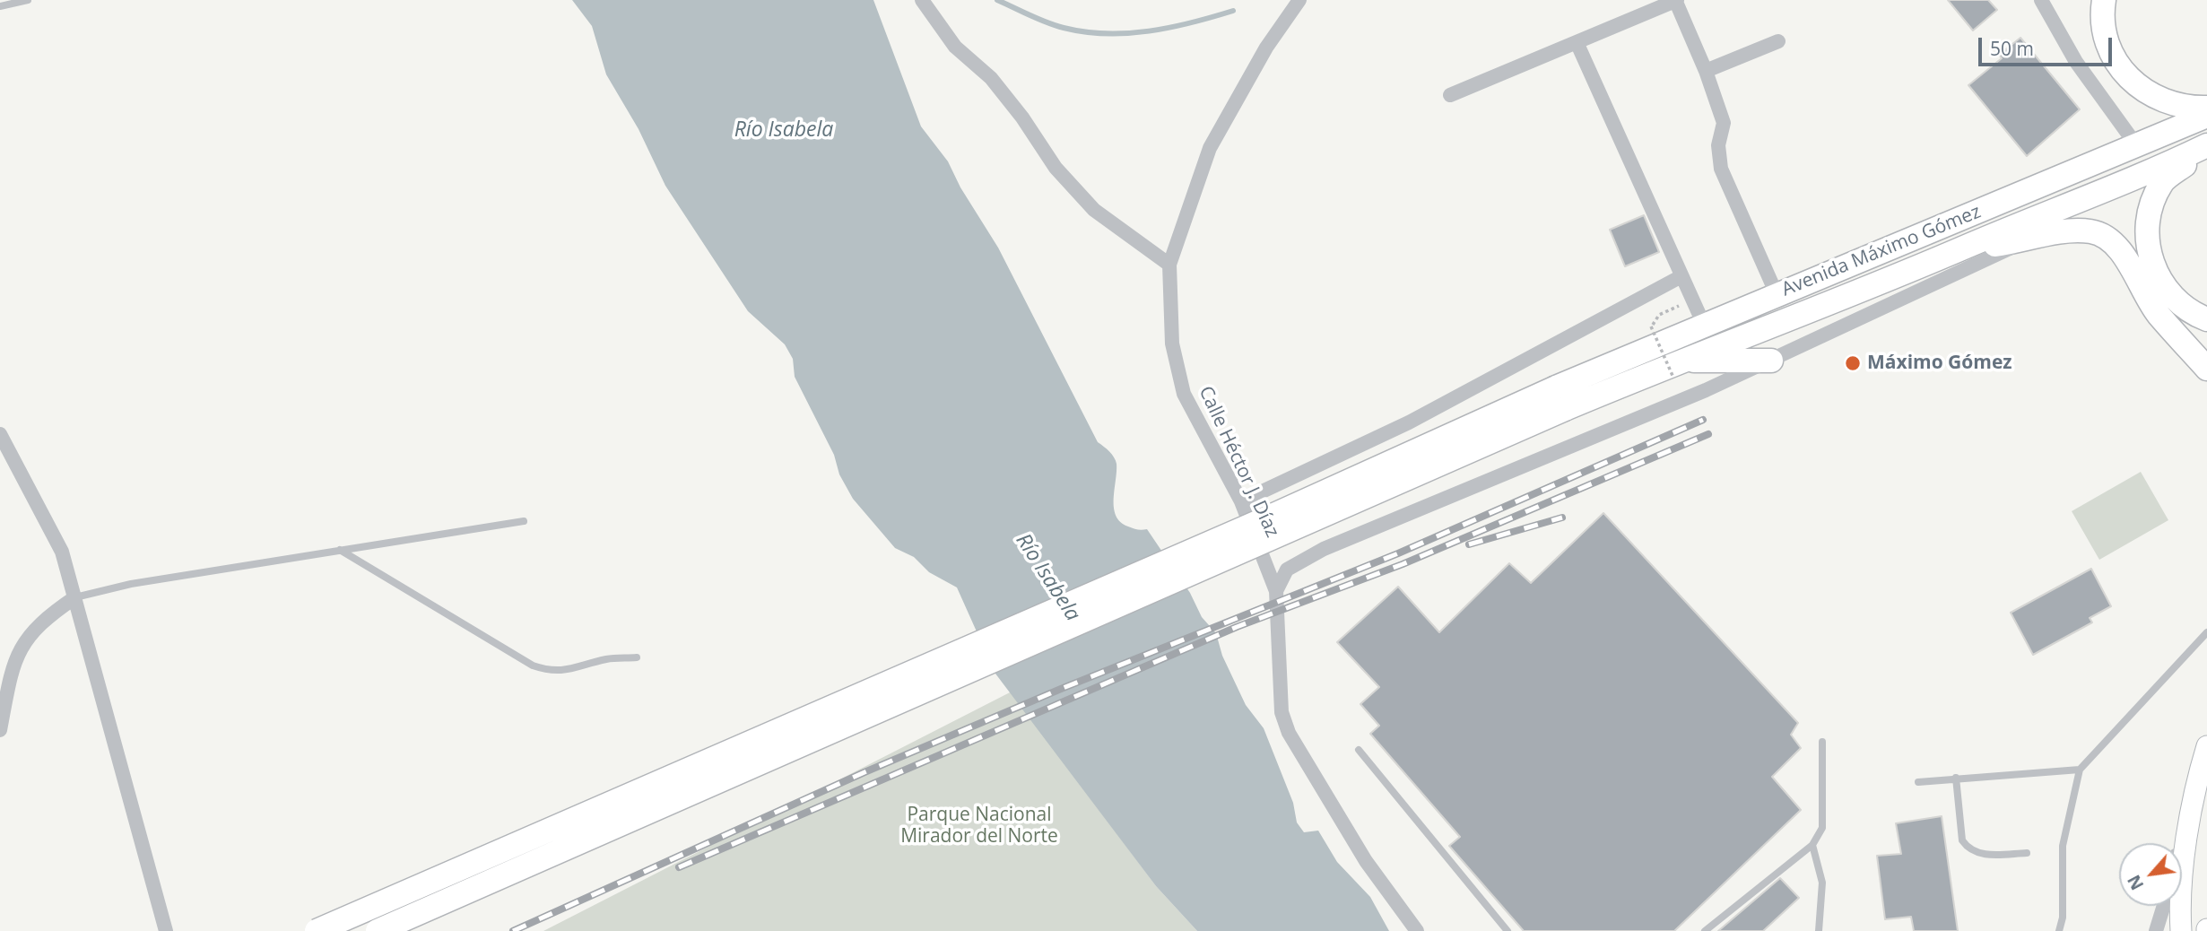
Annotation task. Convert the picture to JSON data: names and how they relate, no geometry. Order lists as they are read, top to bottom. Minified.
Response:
{"streets":{"main road":["Avenida Máximo Gómez"],"street":["Calle Héctor J. Díaz"]},"water":["Río Isabela"],"parks":["Parque Nacional Mirador del Norte"],"places":["Máximo Gómez"],"scale_bar":"50 m","north":"bottom left"}
